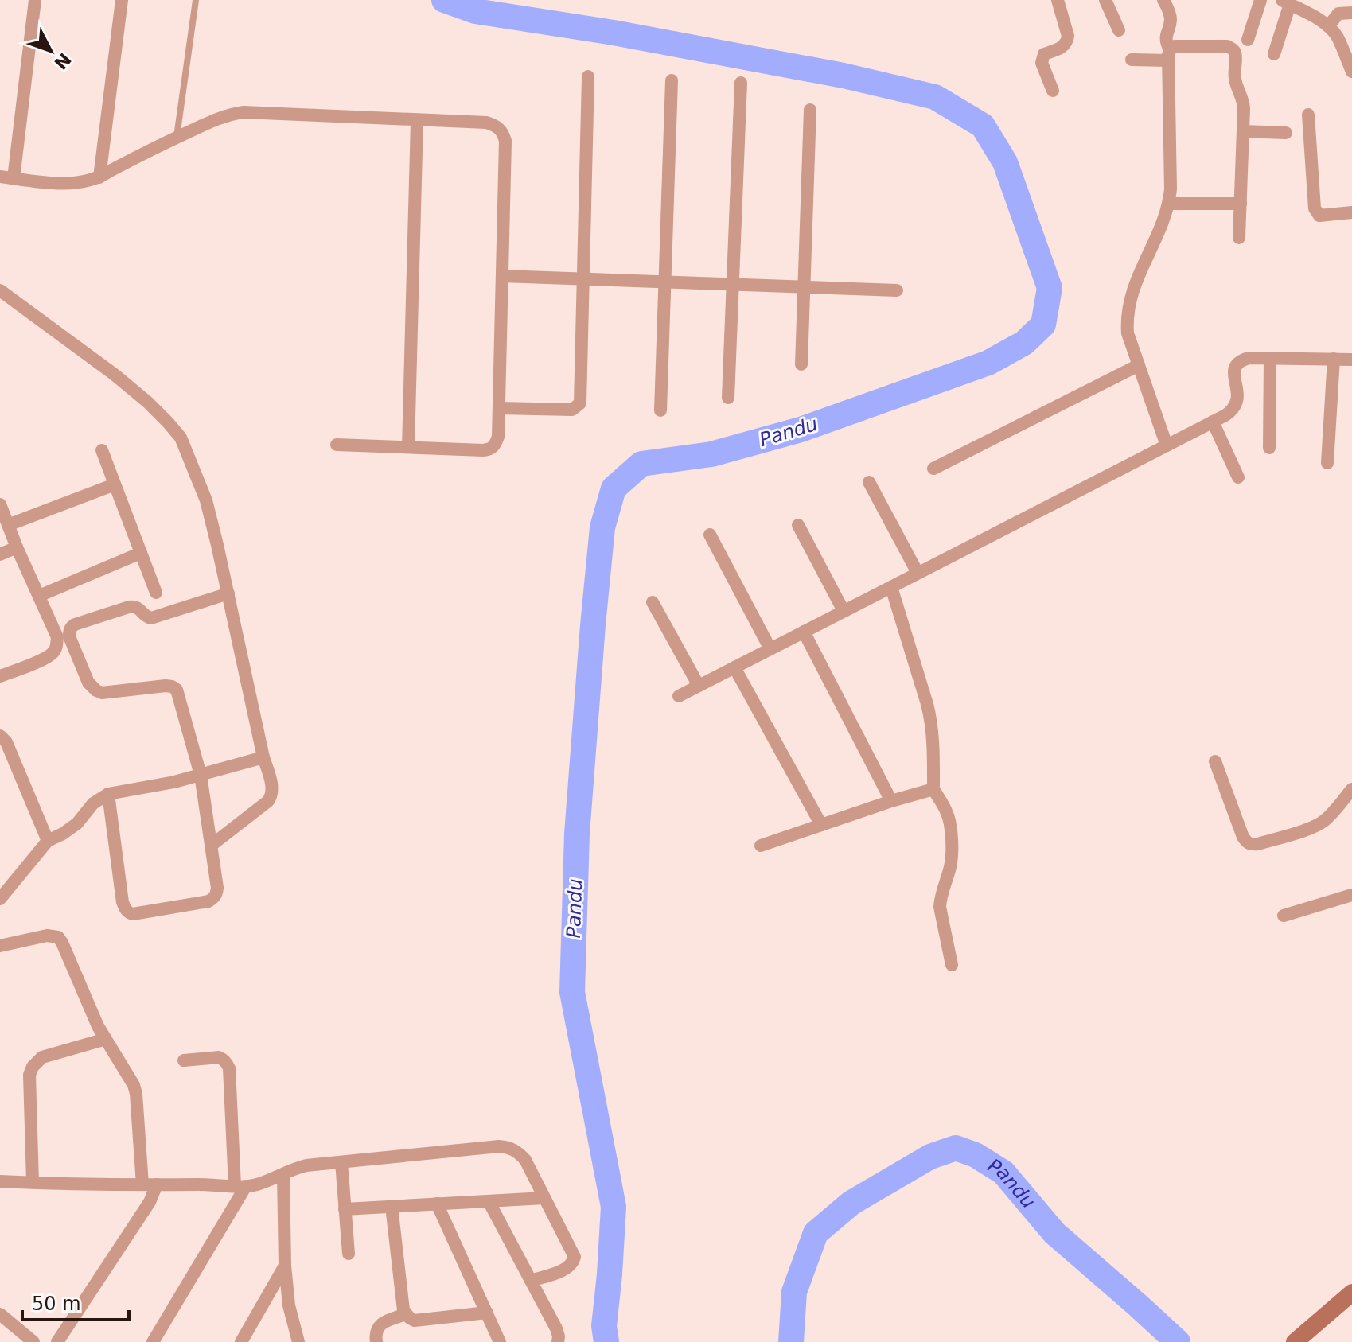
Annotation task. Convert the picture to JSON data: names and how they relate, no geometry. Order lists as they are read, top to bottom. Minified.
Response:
{"water":["Pandu"],"scale_bar":"50 m","north":"bottom right"}
